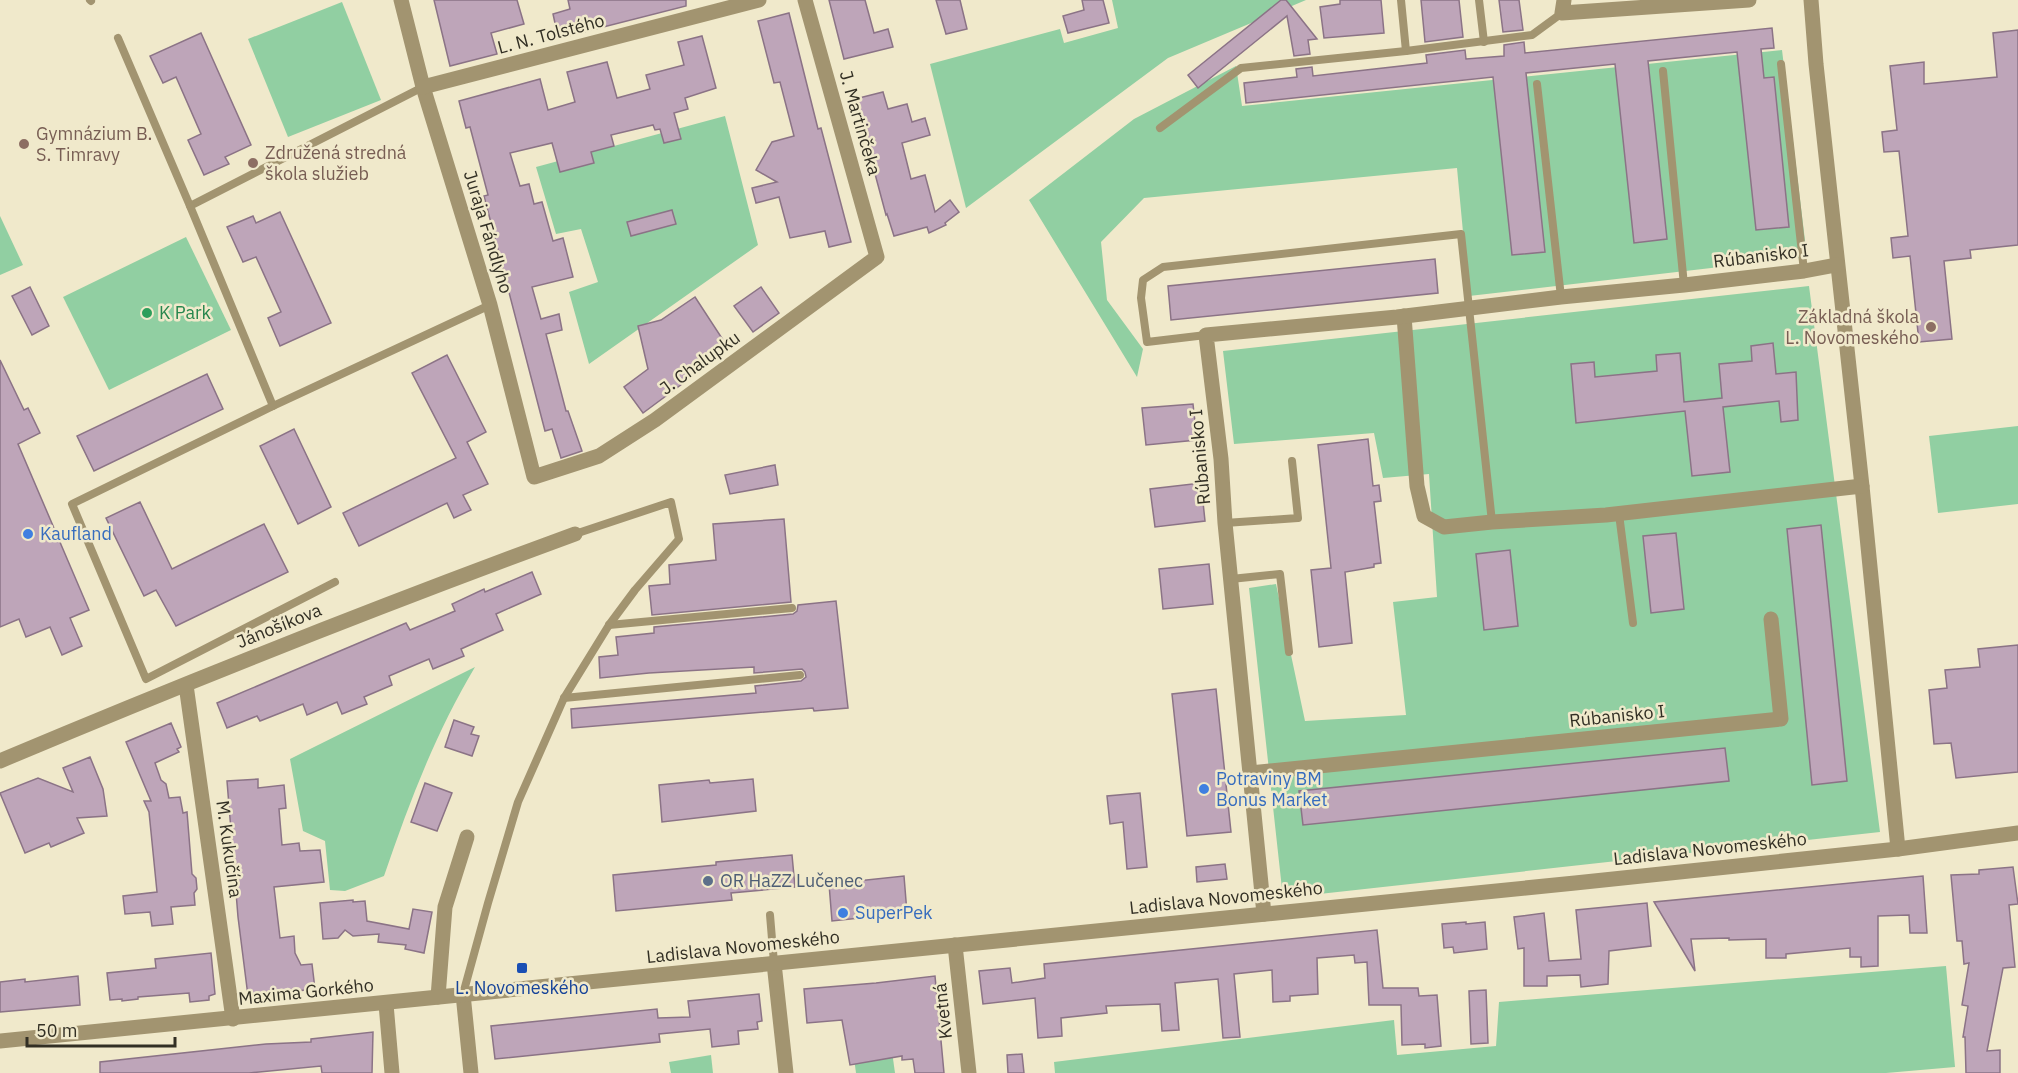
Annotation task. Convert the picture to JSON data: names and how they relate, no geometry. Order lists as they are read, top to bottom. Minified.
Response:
{"streets":{"street":["L. N. Tolstého","J. Martinčeka","Juraja Fándlyho","Rúbanisko I","J. Chalupku","Jánošíkova","M. Kukučína","Ladislava Novomeského","Maxima Gorkého","Kvetná"]},"crossings":[["L. N. Tolstého","Juraja Fándlyho"],["J. Martinčeka","J. Chalupku"],["Juraja Fándlyho","J. Chalupku"],["Rúbanisko I","Ladislava Novomeského"],["Jánošíkova","M. Kukučína"],["M. Kukučína","Maxima Gorkého"],["Ladislava Novomeského","Maxima Gorkého"],["Ladislava Novomeského","Kvetná"]],"places":{"other":["Gymnázium B. S. Timravy","Združená stredná škola služieb","K Park","Základná škola L. Novomeského","Kaufland","Potraviny BM Bonus Market","OR HaZZ Lučenec","SuperPek"],"transit":["L. Novomeského"]},"scale_bar":"50 m"}
